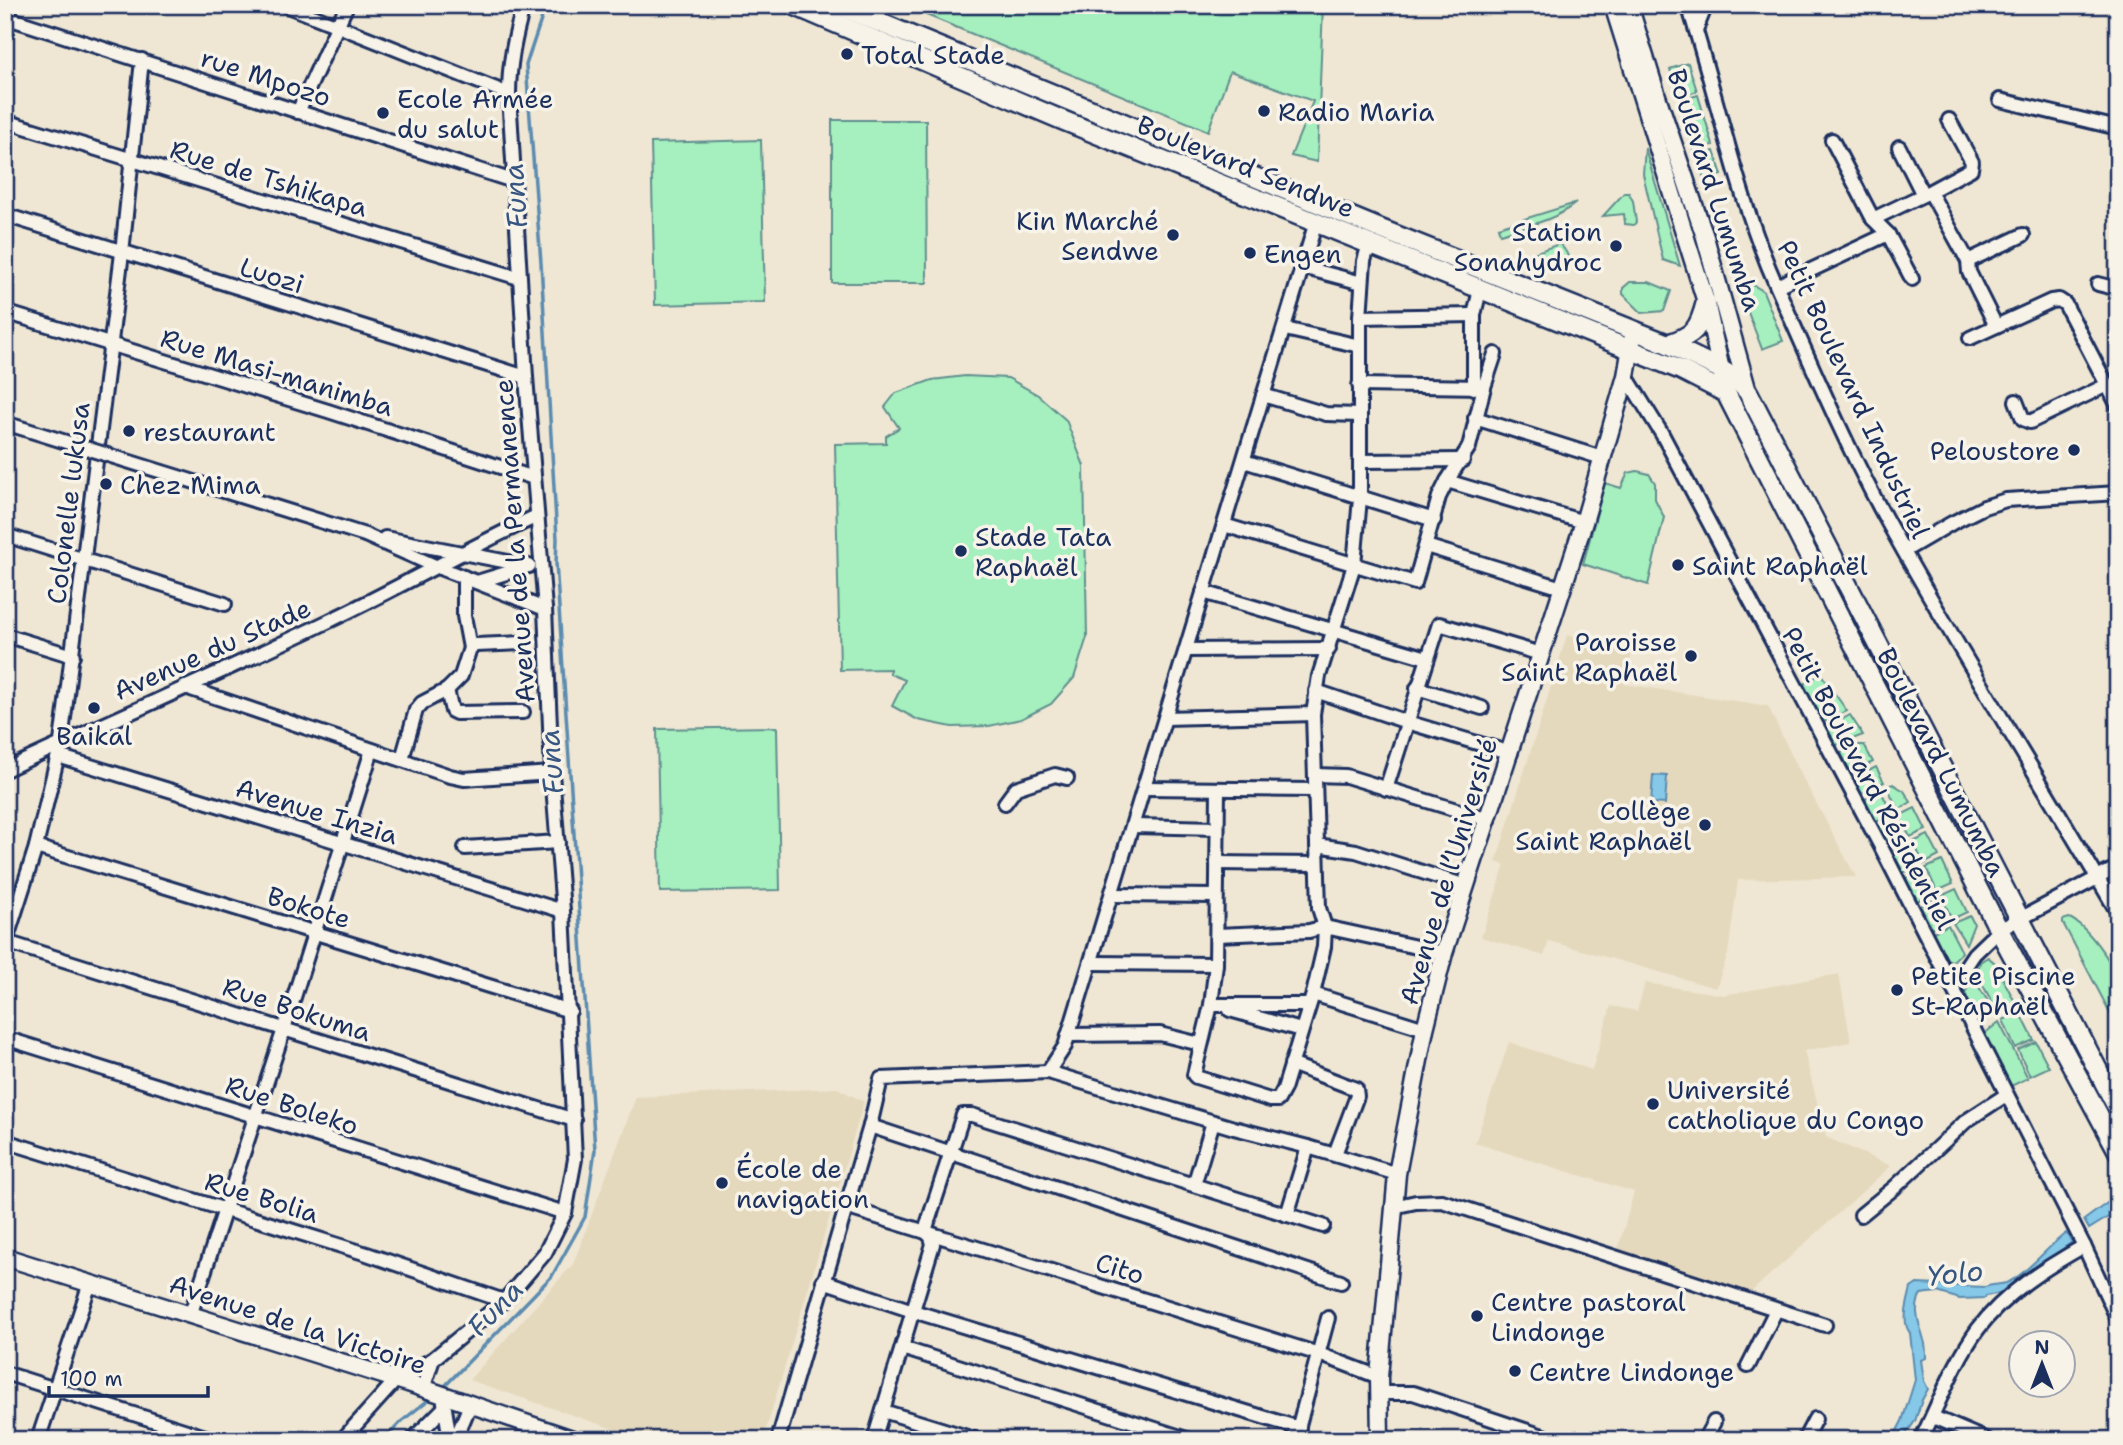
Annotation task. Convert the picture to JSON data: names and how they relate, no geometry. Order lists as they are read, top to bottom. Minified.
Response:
{"streets":{"highway":["Boulevard Sendwe","Boulevard Lumumba"],"main road":["Avenue de l’Université","Avenue de la Victoire"],"street":["rue Mpozo","Rue de Tshikapa","Luozi","Rue Masi-manimba","Petit Boulevard Industriel","Colonelle lukusa","Avenue de la Permanence","Avenue du Stade","Petit Boulevard Résidentiel","Avenue Inzia","Bokote","Rue Bokuma","Rue Boleko","Rue Bolia","Cito"]},"crossings":[["rue Mpozo","Colonelle lukusa"],["rue Mpozo","Avenue de la Permanence"],["Boulevard Sendwe","Boulevard Lumumba"],["Boulevard Sendwe","Avenue de l’Université"],["Rue de Tshikapa","Colonelle lukusa"],["Rue de Tshikapa","Avenue de la Permanence"],["Luozi","Colonelle lukusa"],["Luozi","Avenue de la Permanence"],["Rue Masi-manimba","Colonelle lukusa"],["Rue Masi-manimba","Avenue de la Permanence"],["Colonelle lukusa","Avenue du Stade"],["Colonelle lukusa","Avenue Inzia"],["Colonelle lukusa","Bokote"],["Colonelle lukusa","Rue Bokuma"],["Avenue de la Permanence","Avenue du Stade"],["Avenue de la Permanence","Avenue Inzia"],["Avenue de la Permanence","Bokote"],["Avenue de la Permanence","Rue Bokuma"],["Avenue de la Permanence","Rue Boleko"],["Avenue de la Permanence","Rue Bolia"],["Avenue de la Permanence","Avenue de la Victoire"],["Petit Boulevard Résidentiel","Avenue de l’Université"],["Avenue de l’Université","Cito"]],"water":["Funa","Yolo"],"places":["Total Stade","Radio Maria","Ecole Armée du salut","Kin Marché Sendwe","Station Sonahydroc","Engen","restaurant","Peloustore","Chez Mima","Stade Tata Raphaël","Saint Raphaël","Paroisse Saint Raphaël","Baikal","Collège Saint Raphaël","Petite Piscine St-Raphaël","Université catholique du Congo","École de navigation","Centre pastoral Lindonge","Centre Lindonge"],"scale_bar":"100 m","north":"top"}
